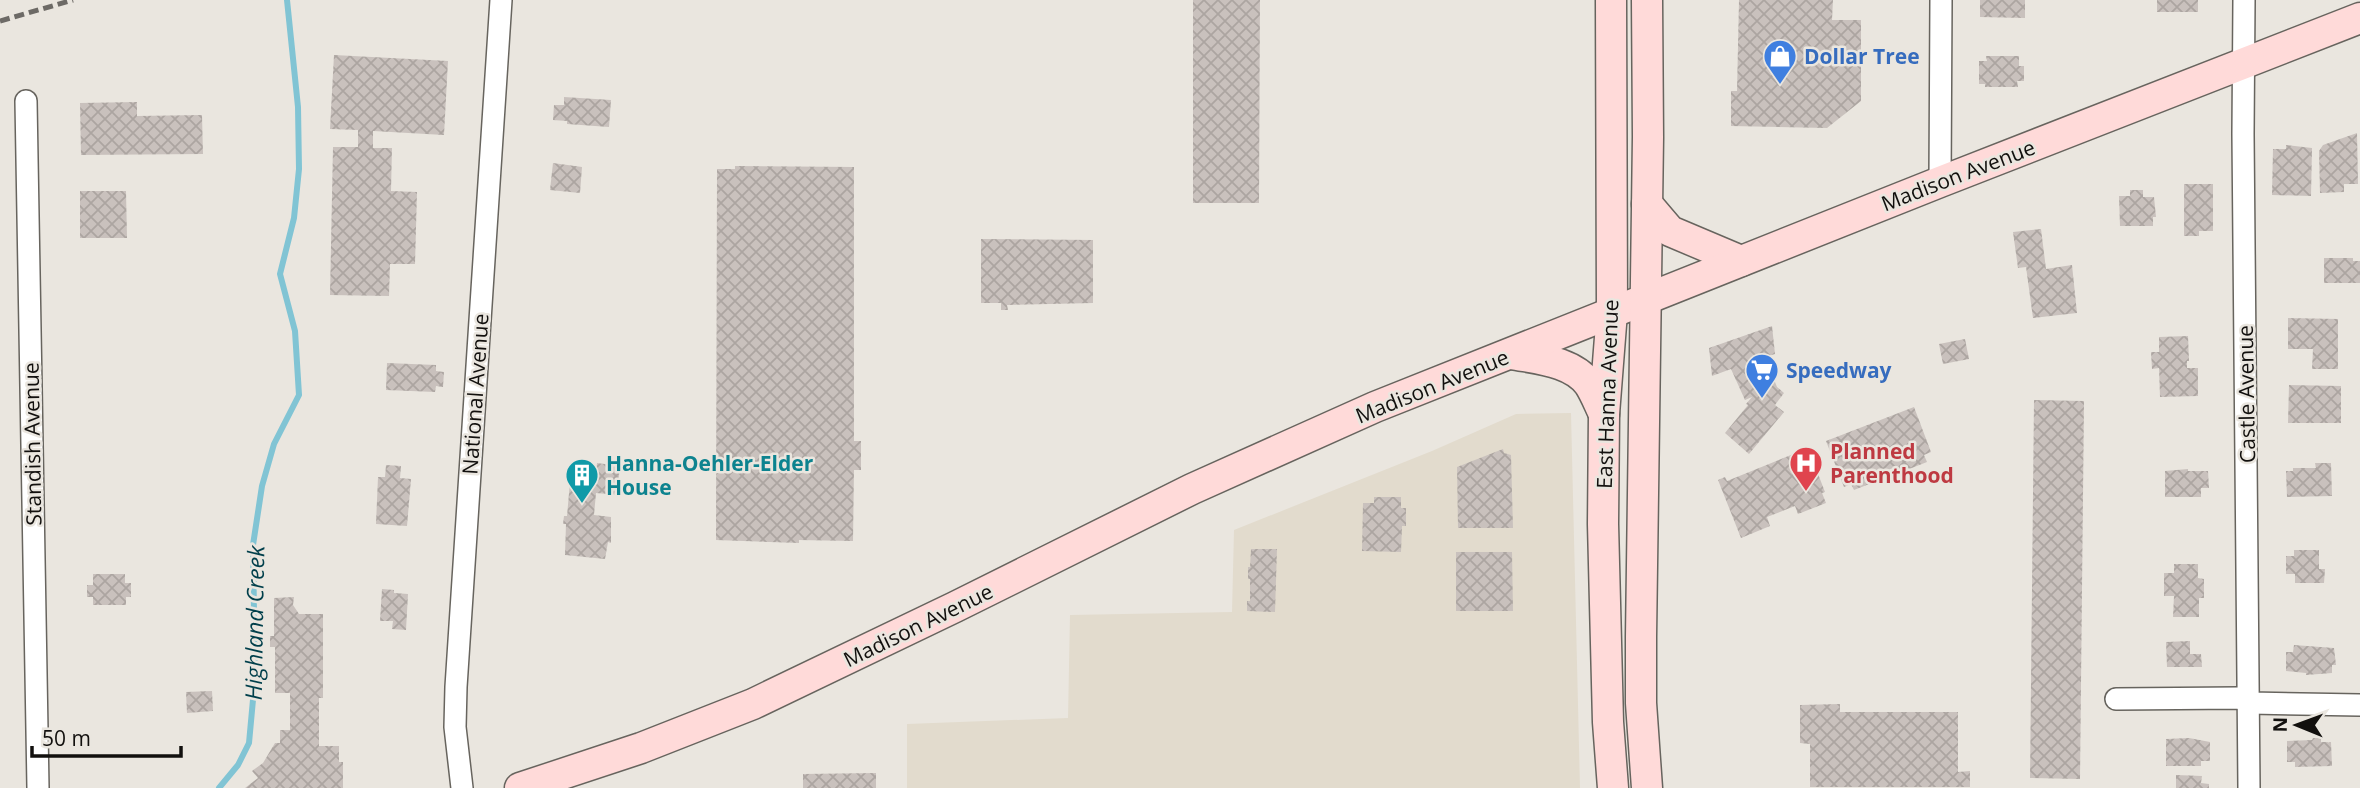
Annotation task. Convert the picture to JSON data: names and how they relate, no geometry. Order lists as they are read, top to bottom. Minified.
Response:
{"streets":{"main road":["Madison Avenue","East Hanna Avenue"],"street":["National Avenue","Castle Avenue","Standish Avenue"]},"crossings":[["Madison Avenue","East Hanna Avenue"],["Madison Avenue","Castle Avenue"]],"water":["Highland Creek"],"places":{"shop":["Dollar Tree"],"supermarket":["Speedway"],"hospital":["Planned Parenthood"],"building":["Hanna-Oehler-Elder House"]},"scale_bar":"50 m","north":"left"}
